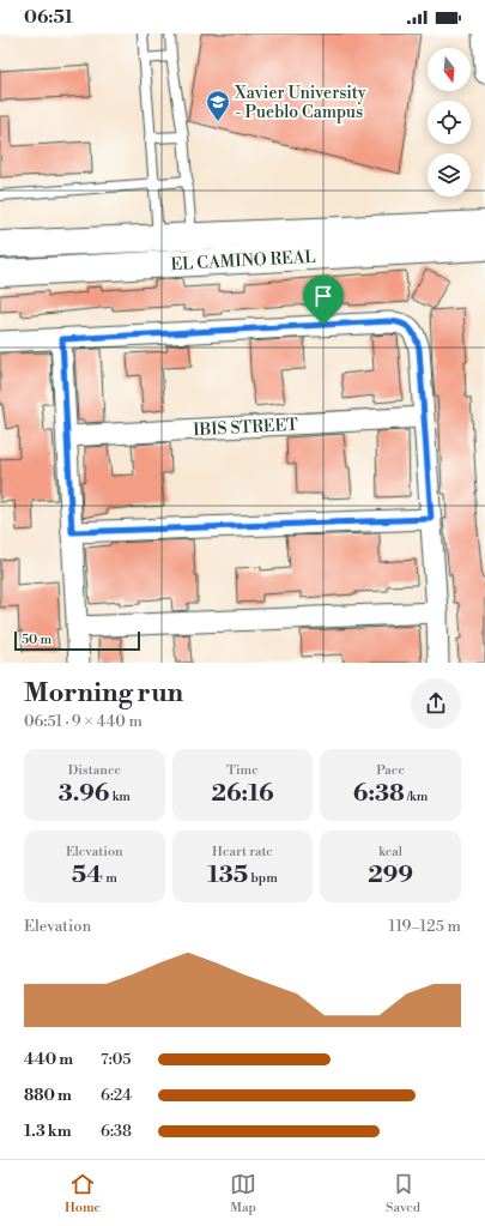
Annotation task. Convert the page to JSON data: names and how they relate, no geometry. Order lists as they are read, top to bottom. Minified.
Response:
{"streets":{"street":["EL CAMINO REAL","IBIS STREET"]},"places":{"school or university":["Xavier University - Pueblo Campus"]},"scale_bar":"50 m","north":"bottom","page":{"status":"06:51","scale":"50 m","heading":["Morning run","06:51 · 9 × 440 m"],"stats":[["Distance","3.96 km"],["Time","26:16"],["Pace","6:38 /km"],["Elevation","54 m"],["Heart rate","135 bpm"],["kcal","299"]],"chart":["Elevation","119–125 m"],"list":[{"name":"440 m","note":"7:05"},{"name":"880 m","note":"6:24"},{"name":"1.3 km","note":"6:38"}],"tabs":["Home","Map","Saved"]}}
